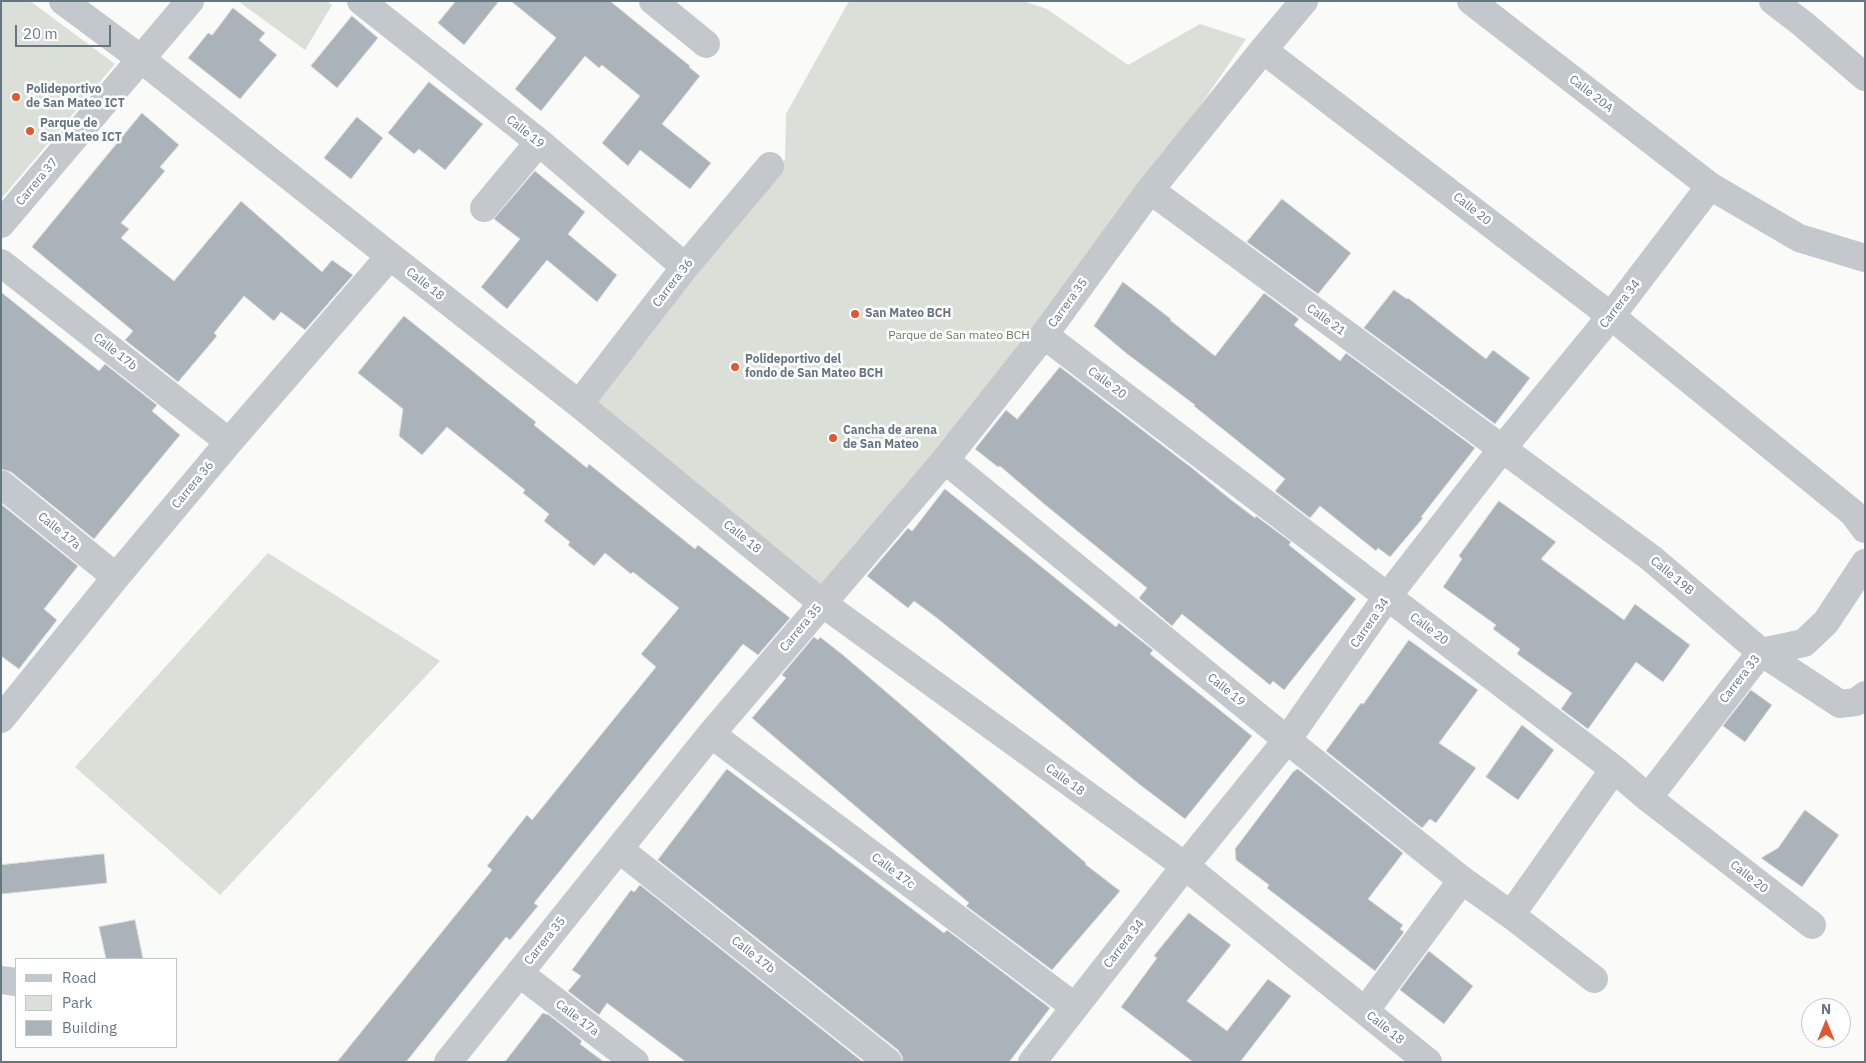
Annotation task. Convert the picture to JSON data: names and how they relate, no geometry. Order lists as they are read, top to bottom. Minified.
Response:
{"streets":{"street":["Calle 20A","Calle 19","Carrera 37","Calle 20","Carrera 36","Calle 18","Carrera 35","Carrera 34","Calle 21","Calle 17b","Calle 17a","Calle 19B","Carrera 33","Calle 17c"]},"crossings":[["Calle 20A","Carrera 34"],["Calle 19","Carrera 36"],["Calle 19","Carrera 35"],["Calle 19","Carrera 34"],["Carrera 37","Calle 18"],["Calle 20","Carrera 35"],["Calle 20","Carrera 34"],["Calle 20","Carrera 33"],["Carrera 36","Calle 18"],["Carrera 36","Calle 17b"],["Carrera 36","Calle 17a"],["Calle 18","Carrera 35"],["Calle 18","Carrera 34"],["Carrera 35","Calle 21"],["Carrera 35","Calle 17b"],["Carrera 35","Calle 17a"],["Carrera 35","Calle 17c"],["Carrera 34","Calle 21"],["Carrera 34","Calle 19B"],["Carrera 34","Calle 17c"],["Calle 21","Calle 19B"],["Calle 19B","Carrera 33"]],"parks":["Parque de San mateo BCH"],"places":["Polideportivo de San Mateo ICT","Parque de San Mateo ICT","San Mateo BCH","Polideportivo del fondo de San Mateo BCH","Cancha de arena de San Mateo"],"legend":["Road","Park","Building"],"scale_bar":"20 m","north":"top"}
